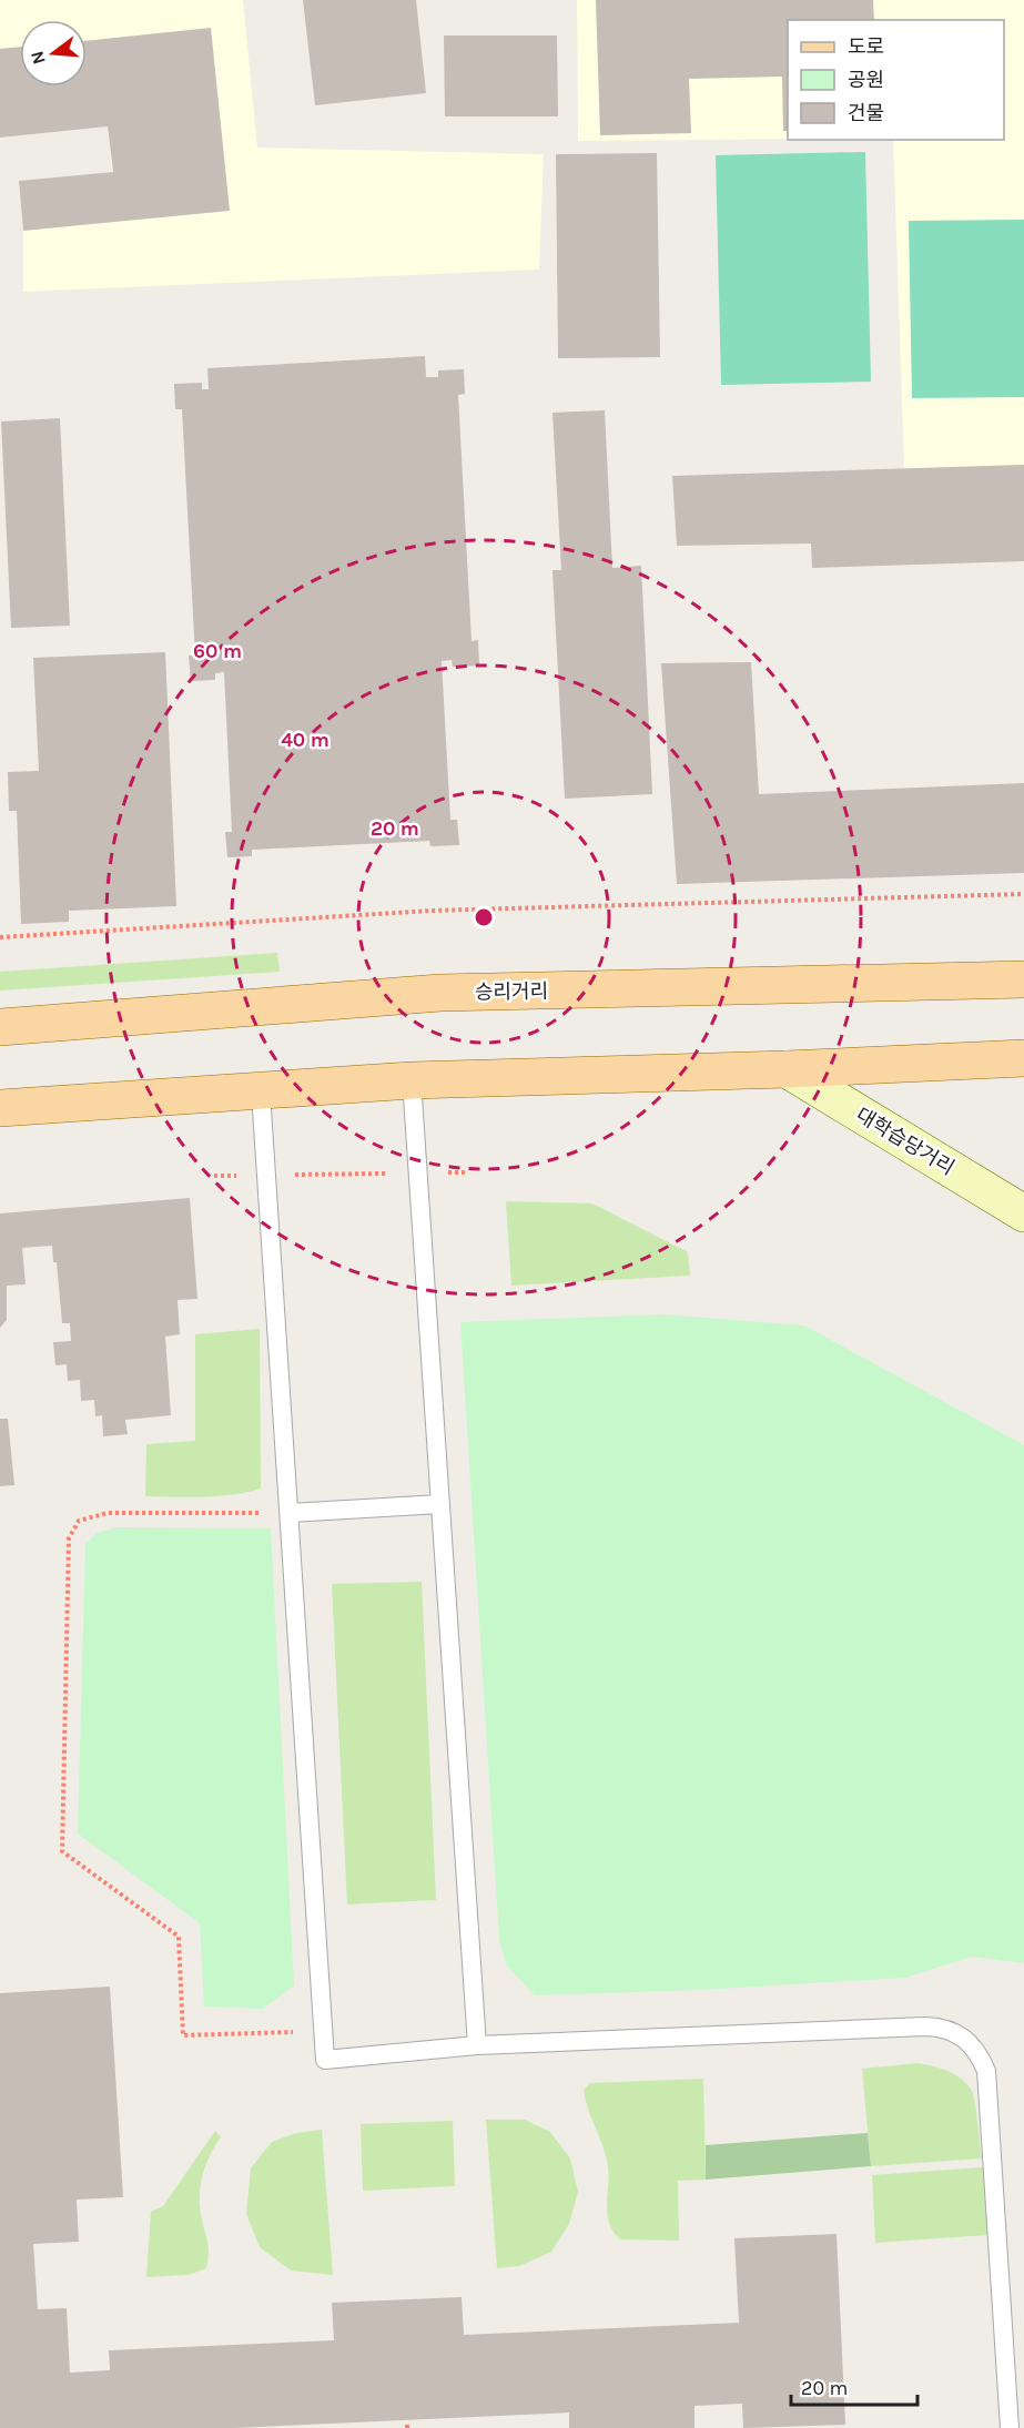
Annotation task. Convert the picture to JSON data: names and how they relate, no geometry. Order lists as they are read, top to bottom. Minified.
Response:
{"streets":{"main road":["승리거리","대학습당거리"]},"legend":["도로","공원","건물"],"scale_bar":"20 m","north":"left","rings":["60 m","40 m","20 m"]}
